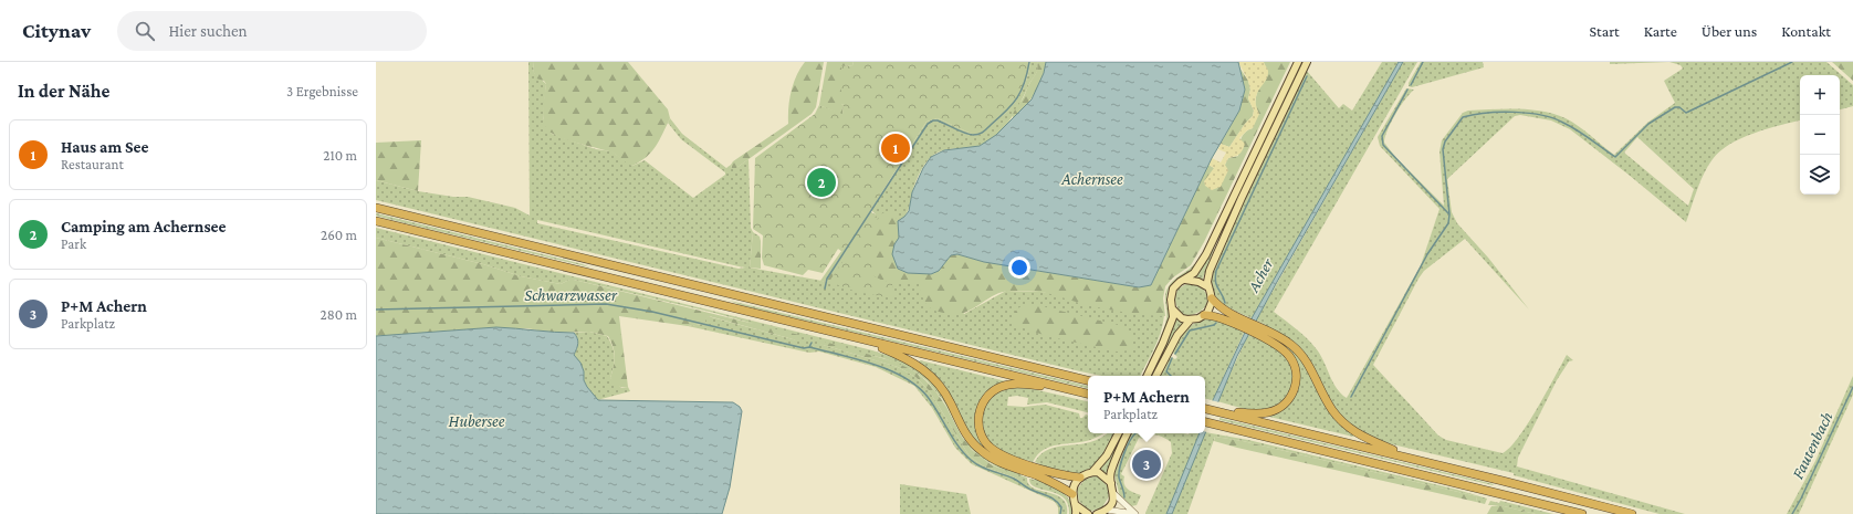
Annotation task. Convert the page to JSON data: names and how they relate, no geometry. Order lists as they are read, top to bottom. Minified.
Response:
{"water":["Achernsee","Acher","Schwarzwasser","Hubersee","Fautenbach"],"page":{"header":"Citynav","search":"Hier suchen","nav":["Start","Karte","Über uns","Kontakt"],"heading":["In der Nähe","3 Ergebnisse"],"map_buttons":["+","−"],"list":[{"mark":"1","name":"Haus am See","note":"Restaurant","value":"210 m"},{"mark":"2","name":"Camping am Achernsee","note":"Park","value":"260 m"},{"mark":"3","name":"P+M Achern","note":"Parkplatz","value":"280 m"}],"pins":["1","2","3"],"popup":["P+M Achern","Parkplatz"]}}
